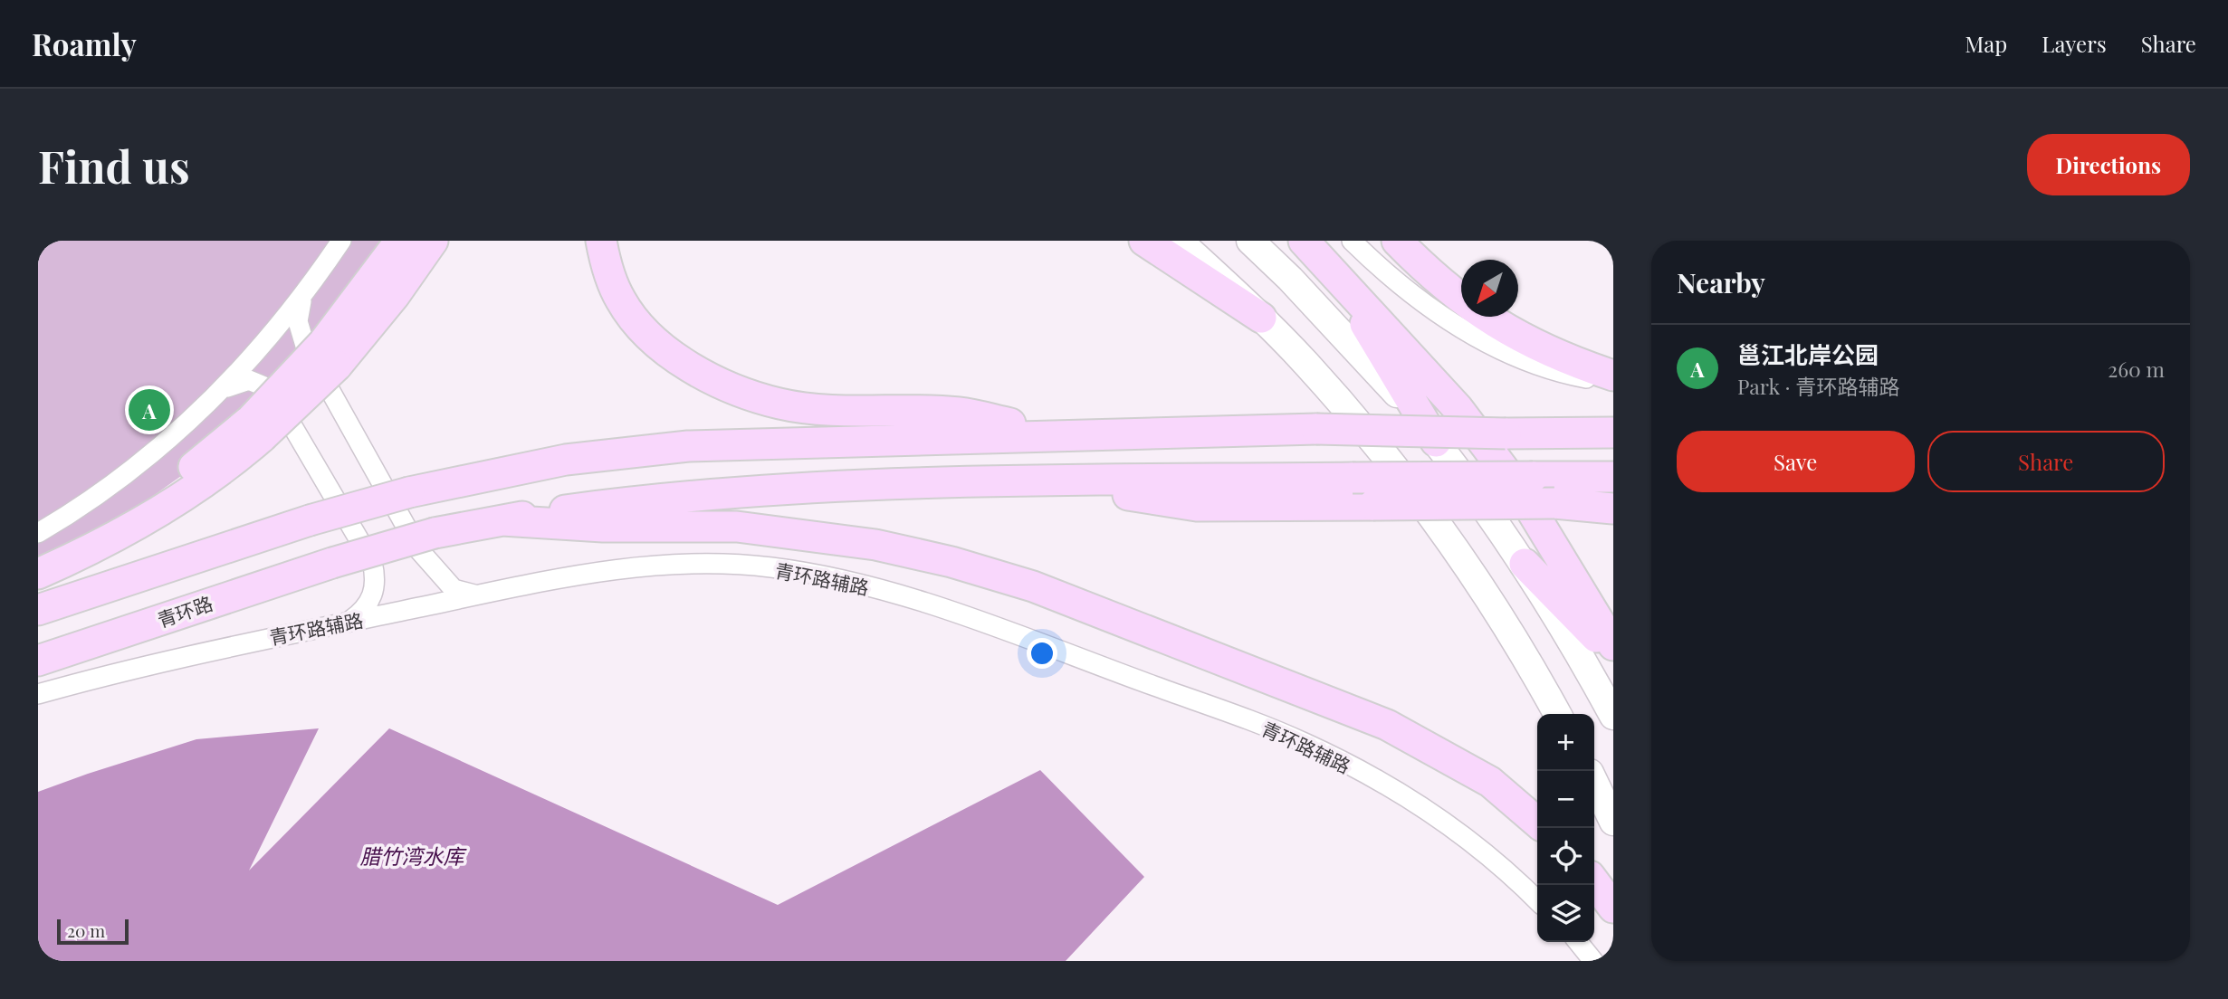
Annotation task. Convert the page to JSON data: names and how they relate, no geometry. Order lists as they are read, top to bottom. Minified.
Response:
{"streets":{"main road":["青环路"],"street":["青环路辅路"]},"water":["腊竹湾水库"],"scale_bar":"20 m","north":"bottom left","page":{"header":"Roamly","nav":["Map","Layers","Share"],"buttons":["Directions",["Save","Share"]],"title":"Find us","heading":"Nearby","list":[{"mark":"A","name":"邕江北岸公园","note":"Park · 青环路辅路","value":"260 m"}],"pins":"A","map_buttons":["+","−"],"scale":"20 m"}}
